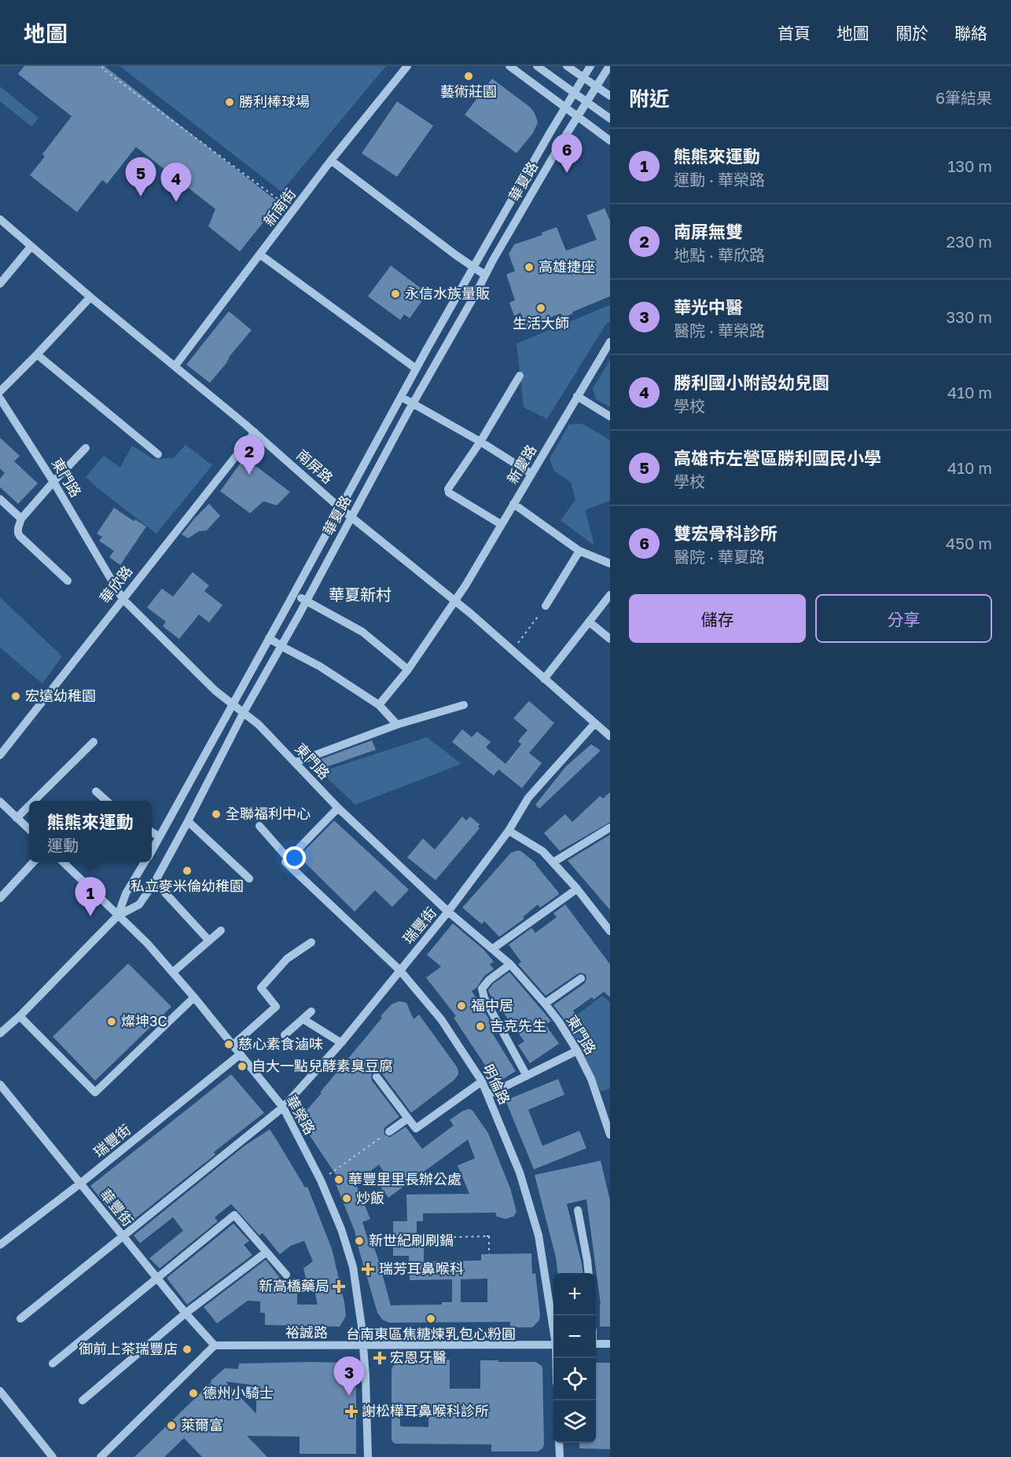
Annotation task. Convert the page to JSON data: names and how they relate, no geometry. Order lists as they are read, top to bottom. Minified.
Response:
{"streets":{"street":["華夏路","新南街","新慶路","南屏路","東門路","華欣路","瑞豐街","明倫路","華榮路","華豐街","裕誠路"]},"crossings":[["華夏路","南屏路"],["華夏路","東門路"],["華夏路","華榮路"],["新南街","南屏路"],["新慶路","南屏路"],["南屏路","華欣路"],["南屏路","瑞豐街"],["東門路","華欣路"],["東門路","瑞豐街"],["瑞豐街","明倫路"],["瑞豐街","華榮路"],["瑞豐街","華豐街"],["華榮路","裕誠路"],["華豐街","裕誠路"]],"districts":["華夏新村"],"places":{"other":["藝術莊園","勝利棒球場","高雄捷座","永信水族量販","生活大師","宏遠幼稚園","全聯福利中心","私立麥米倫幼稚園","福中居","燦坤3C","吉克先生","慈心素食滷味","自大一點兒酵素臭豆腐","華豐里里長辦公處","炒飯","新世紀刷刷鍋","台南東區焦糖煉乳包心粉圓","御前上茶瑞豐店","德州小騎士","萊爾富"],"health":["瑞芳耳鼻喉科","新高橋藥局","宏恩牙醫","謝松樺耳鼻喉科診所"]},"page":{"header":"地圖","nav":["首頁","地圖","關於","聯絡"],"heading":["附近","6筆結果"],"list":[{"mark":"1","name":"熊熊來運動","note":"運動 · 華榮路","value":"130 m"},{"mark":"2","name":"南屏無雙","note":"地點 · 華欣路","value":"230 m"},{"mark":"3","name":"華光中醫","note":"醫院 · 華榮路","value":"330 m"},{"mark":"4","name":"勝利國小附設幼兒園","note":"學校","value":"410 m"},{"mark":"5","name":"高雄市左營區勝利國民小學","note":"學校","value":"410 m"},{"mark":"6","name":"雙宏骨科診所","note":"醫院 · 華夏路","value":"450 m"}],"pins":["6","5","4","2","1","3"],"buttons":["儲存","分享"],"popup":["熊熊來運動","運動"],"map_buttons":["+","−"]}}
